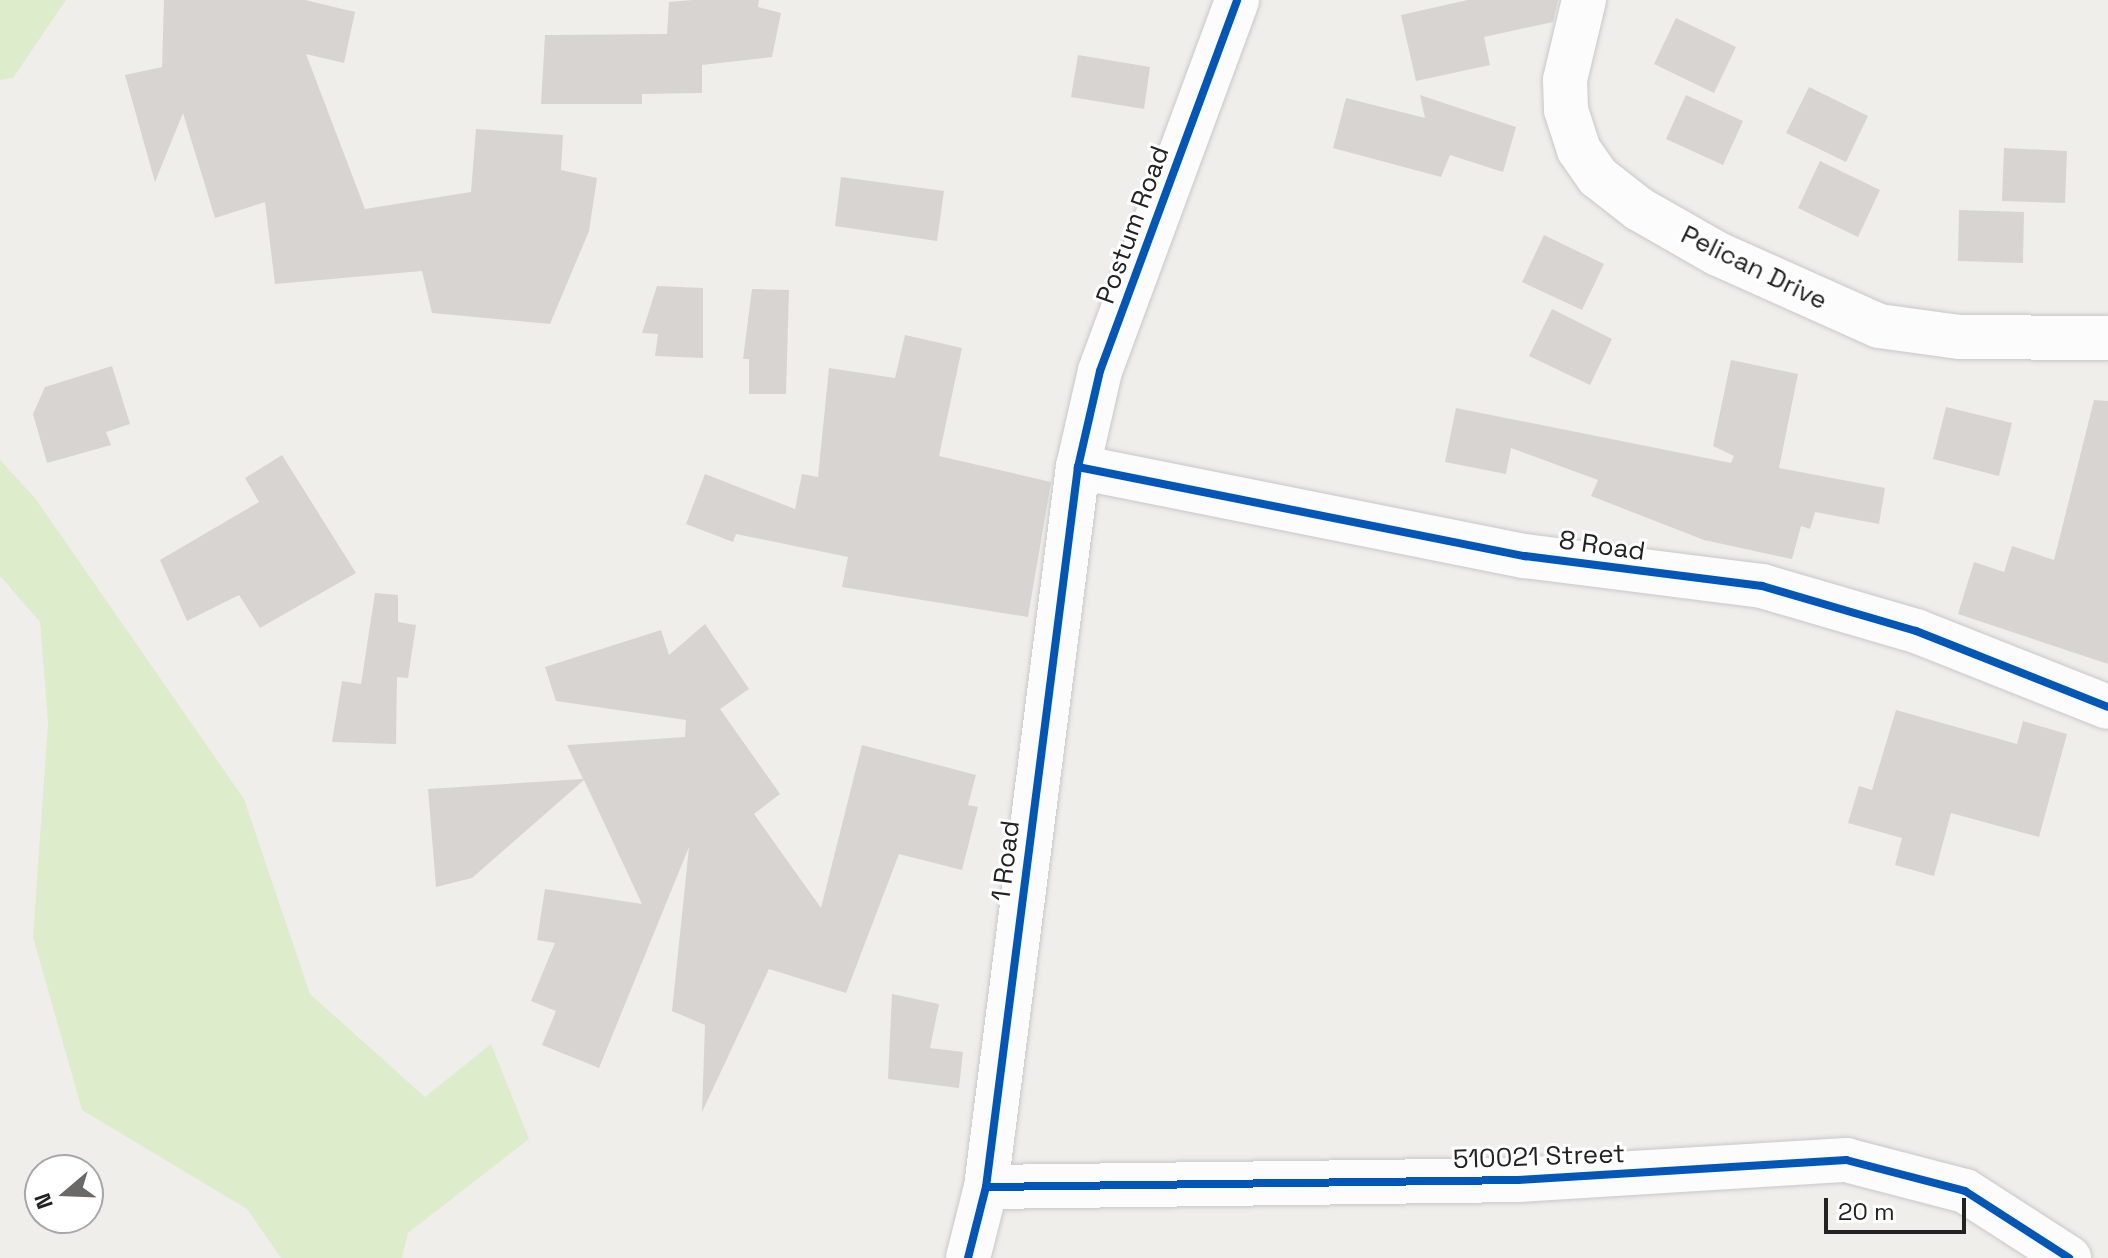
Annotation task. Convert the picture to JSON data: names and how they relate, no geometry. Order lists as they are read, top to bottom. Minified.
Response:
{"streets":{"street":["Postum Road","Pelican Drive","8 Road","1 Road","510021 Street"]},"crossings":[["Postum Road","8 Road"],["Postum Road","1 Road"],["8 Road","1 Road"],["1 Road","510021 Street"]],"scale_bar":"20 m","north":"left"}
